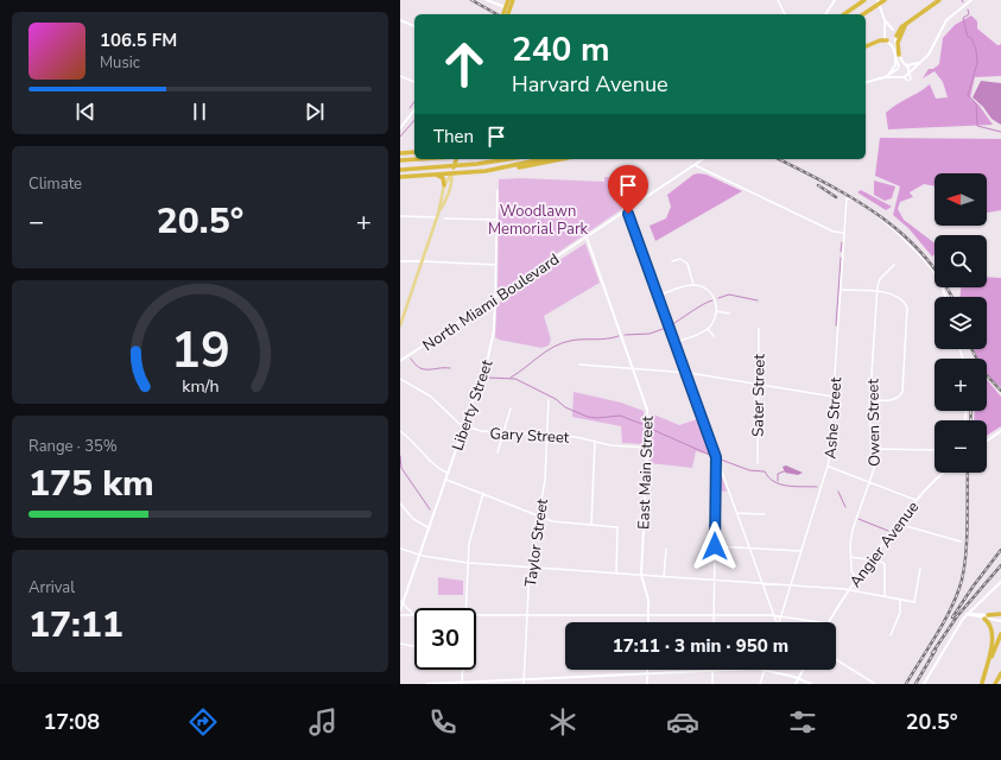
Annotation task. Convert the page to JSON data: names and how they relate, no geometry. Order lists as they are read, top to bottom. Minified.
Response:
{"streets":{"street":["North Miami Boulevard","Sater Street","Liberty Street","Ashe Street","Owen Street","Gary Street","East Main Street","Taylor Street","Angier Avenue"]},"crossings":[["North Miami Boulevard","Liberty Street"],["North Miami Boulevard","East Main Street"],["Liberty Street","Gary Street"],["Owen Street","Angier Avenue"],["Gary Street","East Main Street"],["Gary Street","Taylor Street"]],"parks":["Woodlawn Memorial Park"],"north":"left","page":{"turn":["240 m","Harvard Avenue"],"song":["106.5 FM","Music"],"then":"Then","tile":["Climate",["Range · 35%","175 km"],["Arrival","17:11"]],"map_buttons":["+","−"],"heat":["−","20.5°","+"],"limit":"30","trip":"17:11 · 3 min · 950 m","tabs":["17:08","20.5°"],"gauge":["19","km/h"]}}
